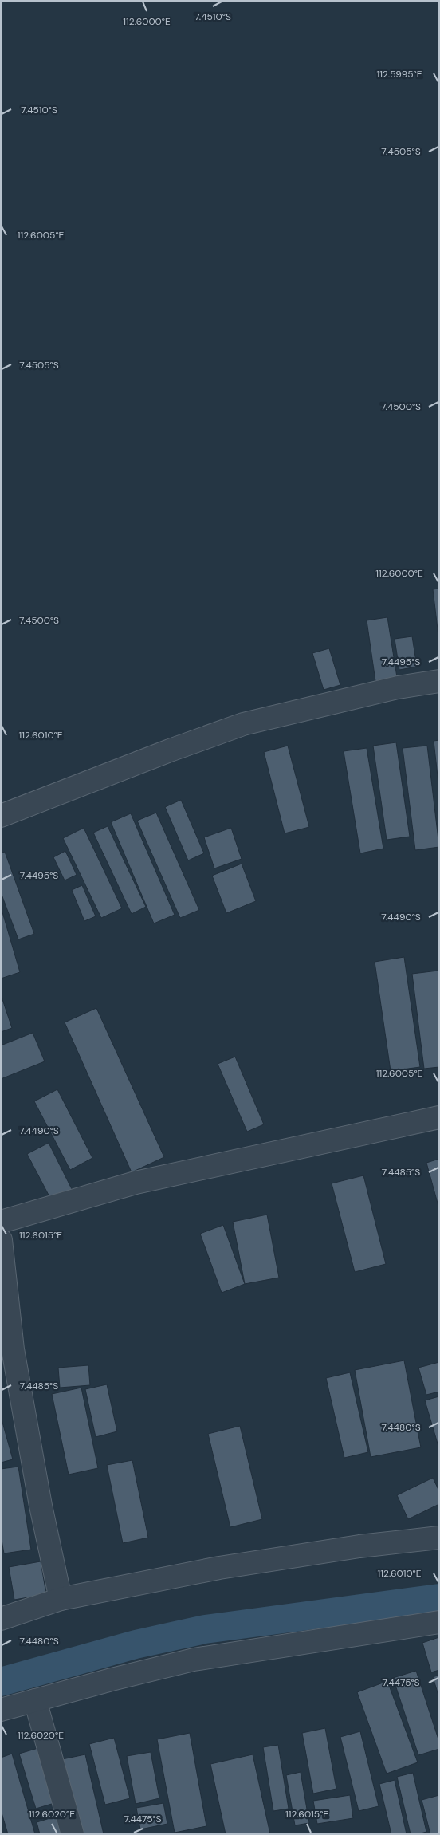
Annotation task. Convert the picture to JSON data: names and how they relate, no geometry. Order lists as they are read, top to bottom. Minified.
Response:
{"coordinates":["7.4510°S","112.6000°E","112.5995°E","7.4505°S","112.6005°E","7.4500°S","7.4495°S","112.6010°E","7.4490°S","7.4485°S","112.6015°E","7.4480°S","7.4475°S","112.6020°E"]}
